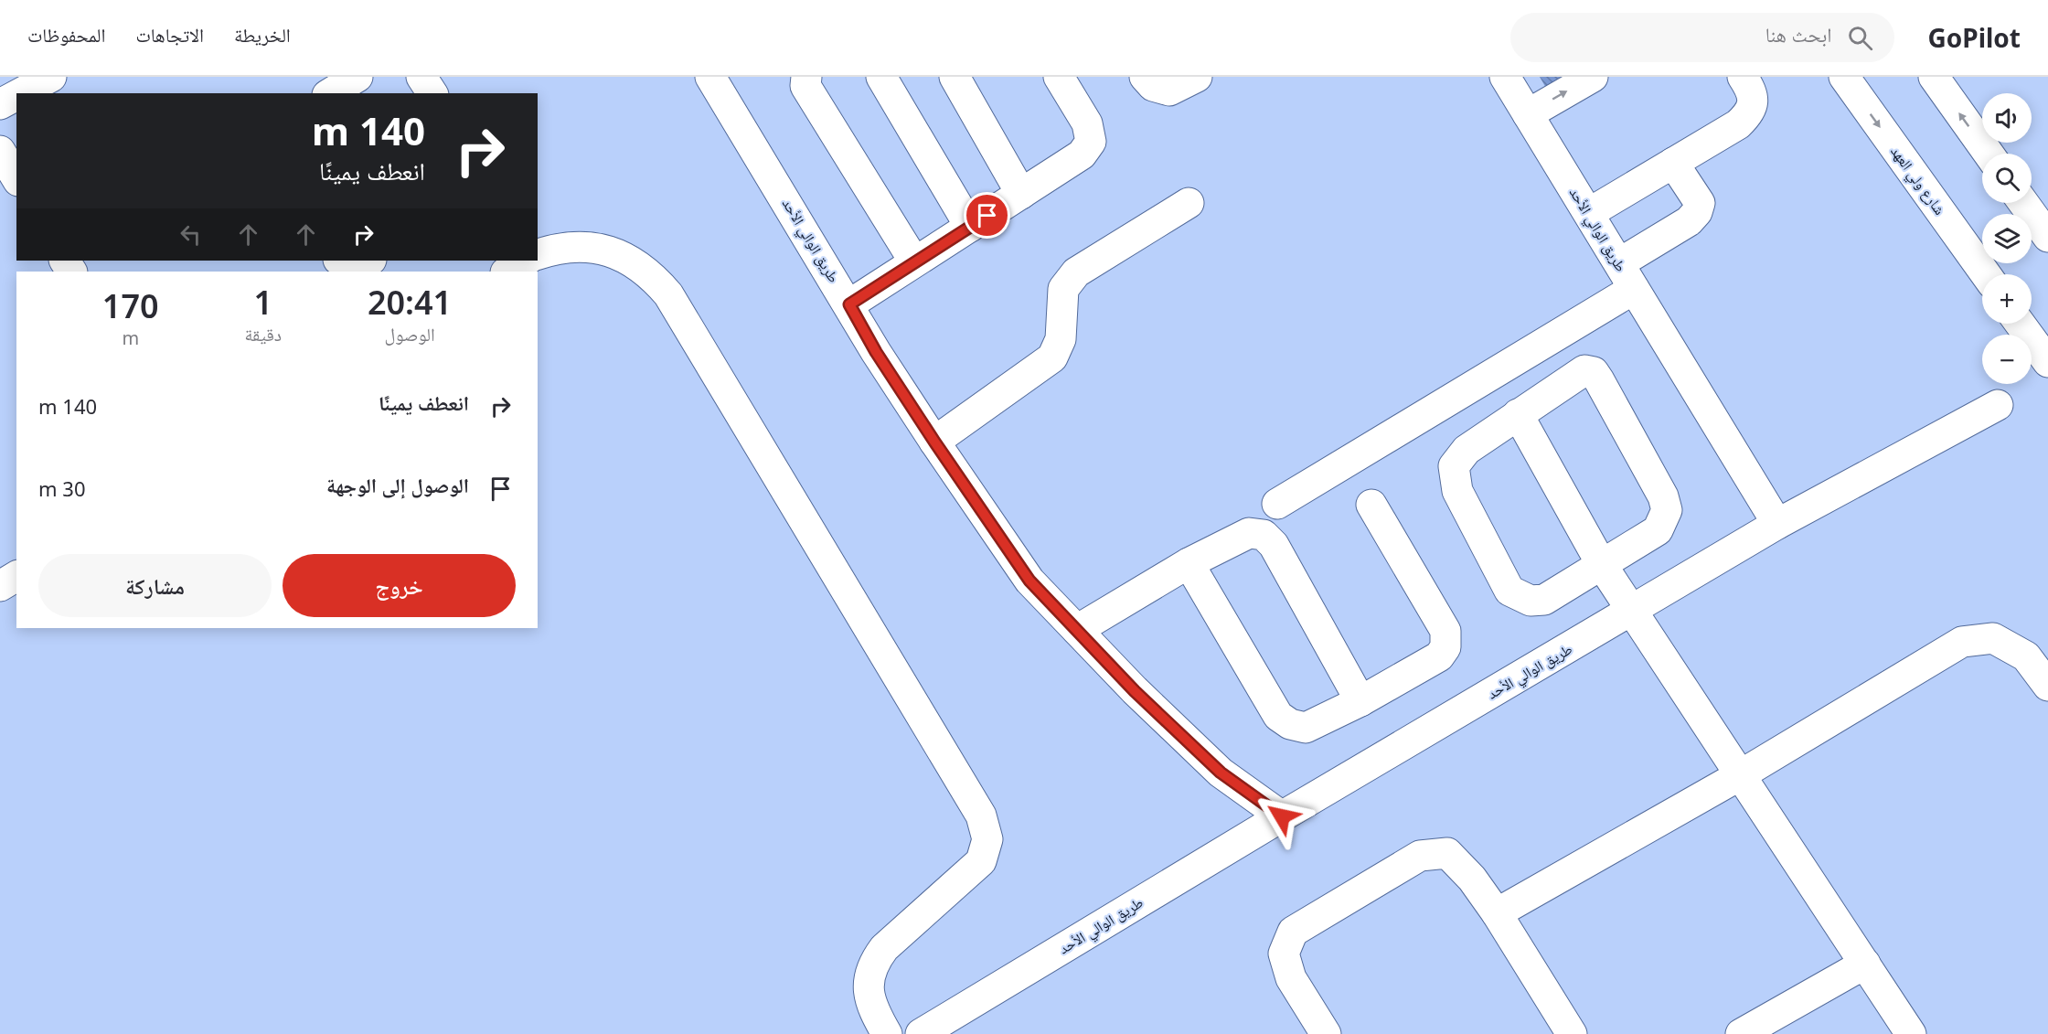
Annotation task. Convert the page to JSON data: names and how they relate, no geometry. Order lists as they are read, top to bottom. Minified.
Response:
{"streets":{"street":["شارع ولي العهد","طريق الوالي الأحد"]},"page":{"header":"GoPilot","search":"ابحث هنا","nav":["الخريطة","الاتجاهات","المحفوظات"],"map_buttons":["+","−"],"turn":["140 m","انعطف يمينًا"],"eta":["20:41","الوصول","1","دقيقة","170","m"],"list":[{"name":"انعطف يمينًا","value":"140 m"},{"name":"الوصول إلى الوجهة","value":"30 m"}],"buttons":["خروج","مشاركة"]}}
